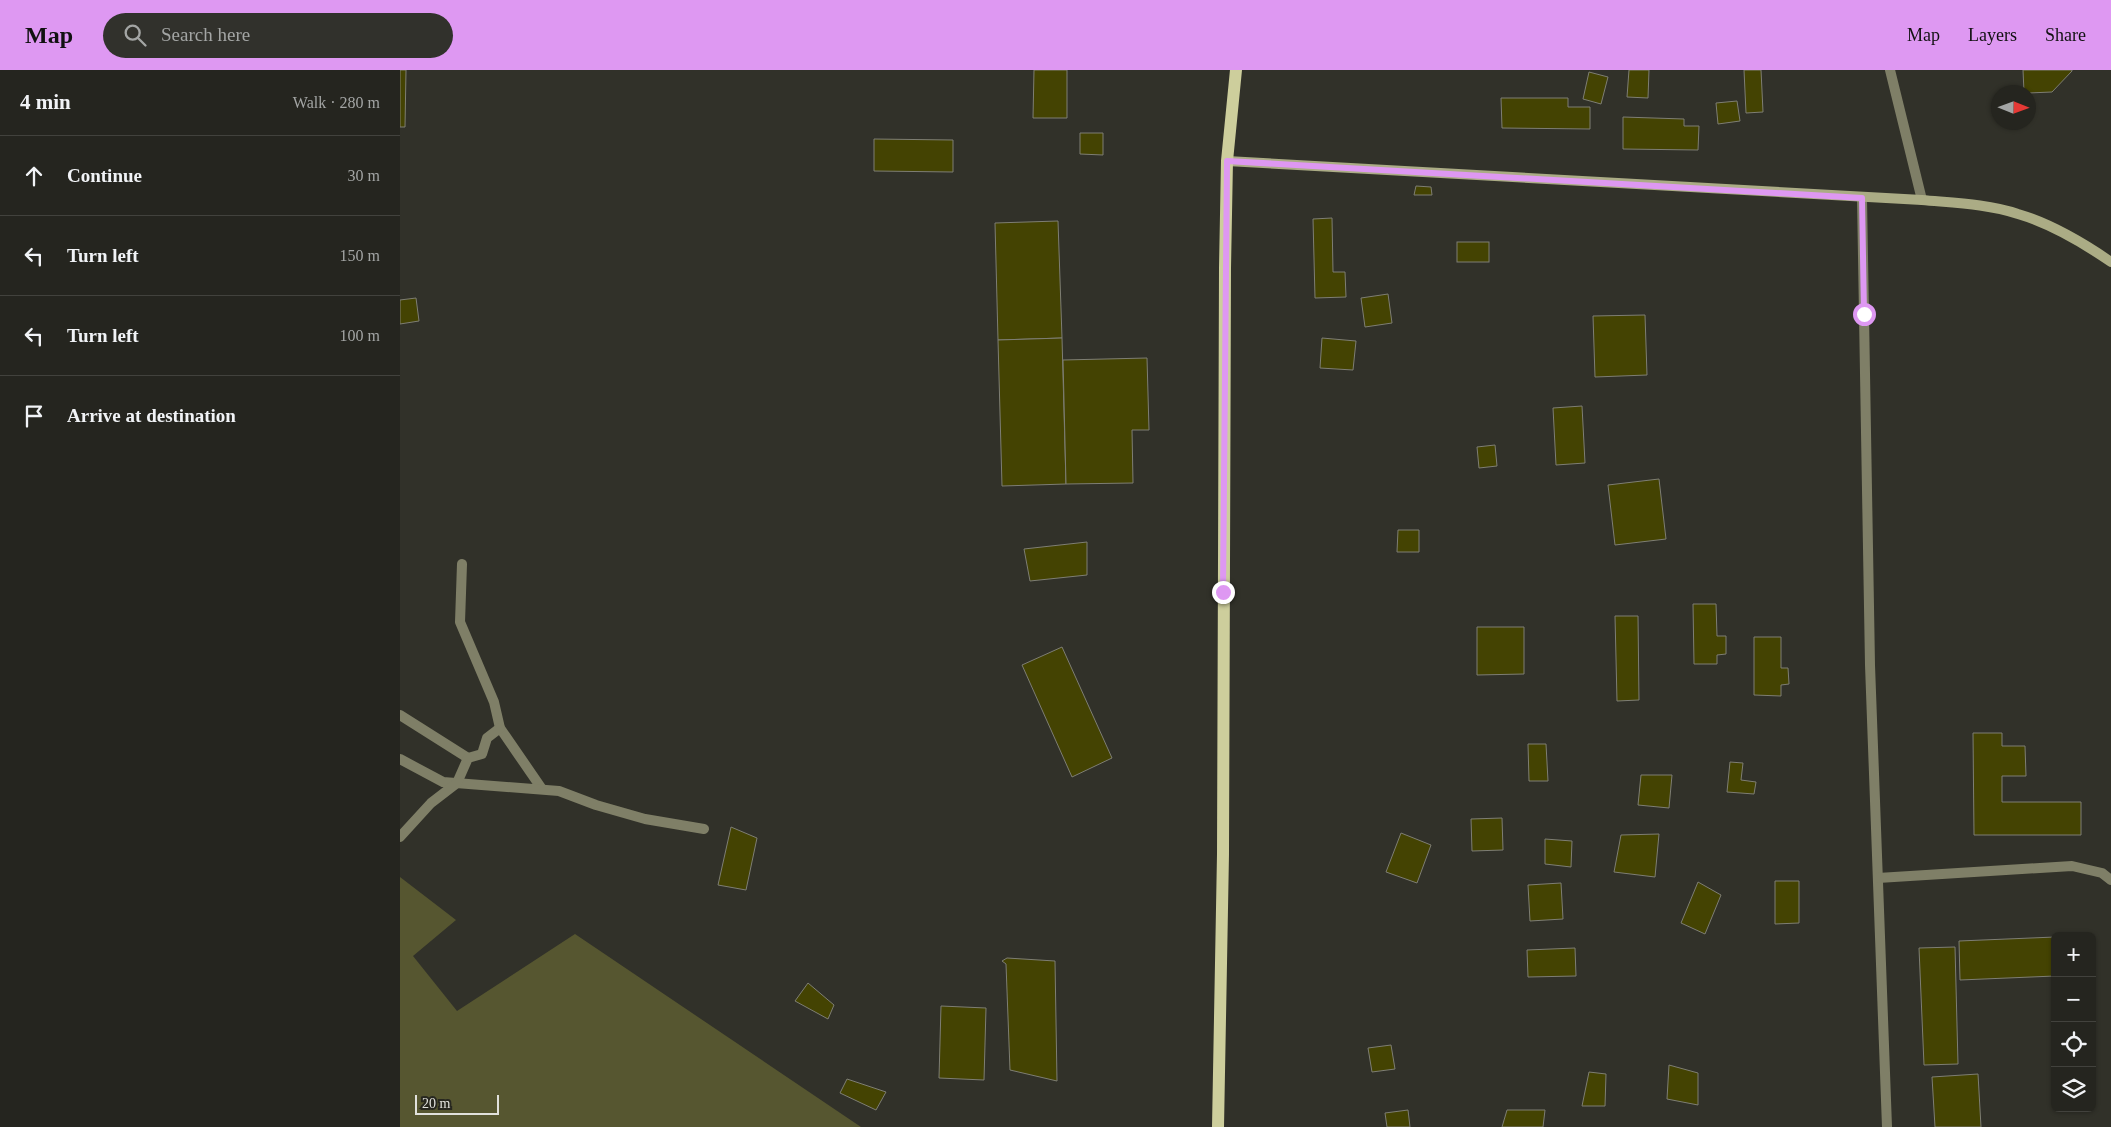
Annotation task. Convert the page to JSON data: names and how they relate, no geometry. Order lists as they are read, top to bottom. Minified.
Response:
{"scale_bar":"20 m","north":"right","page":{"header":"Map","search":"Search here","nav":["Map","Layers","Share"],"heading":["4 min","Walk · 280 m"],"list":[["Continue","30 m"],["Turn left","150 m"],["Turn left","100 m"],"Arrive at destination"],"map_buttons":["+","−"],"scale":"20 m"}}
